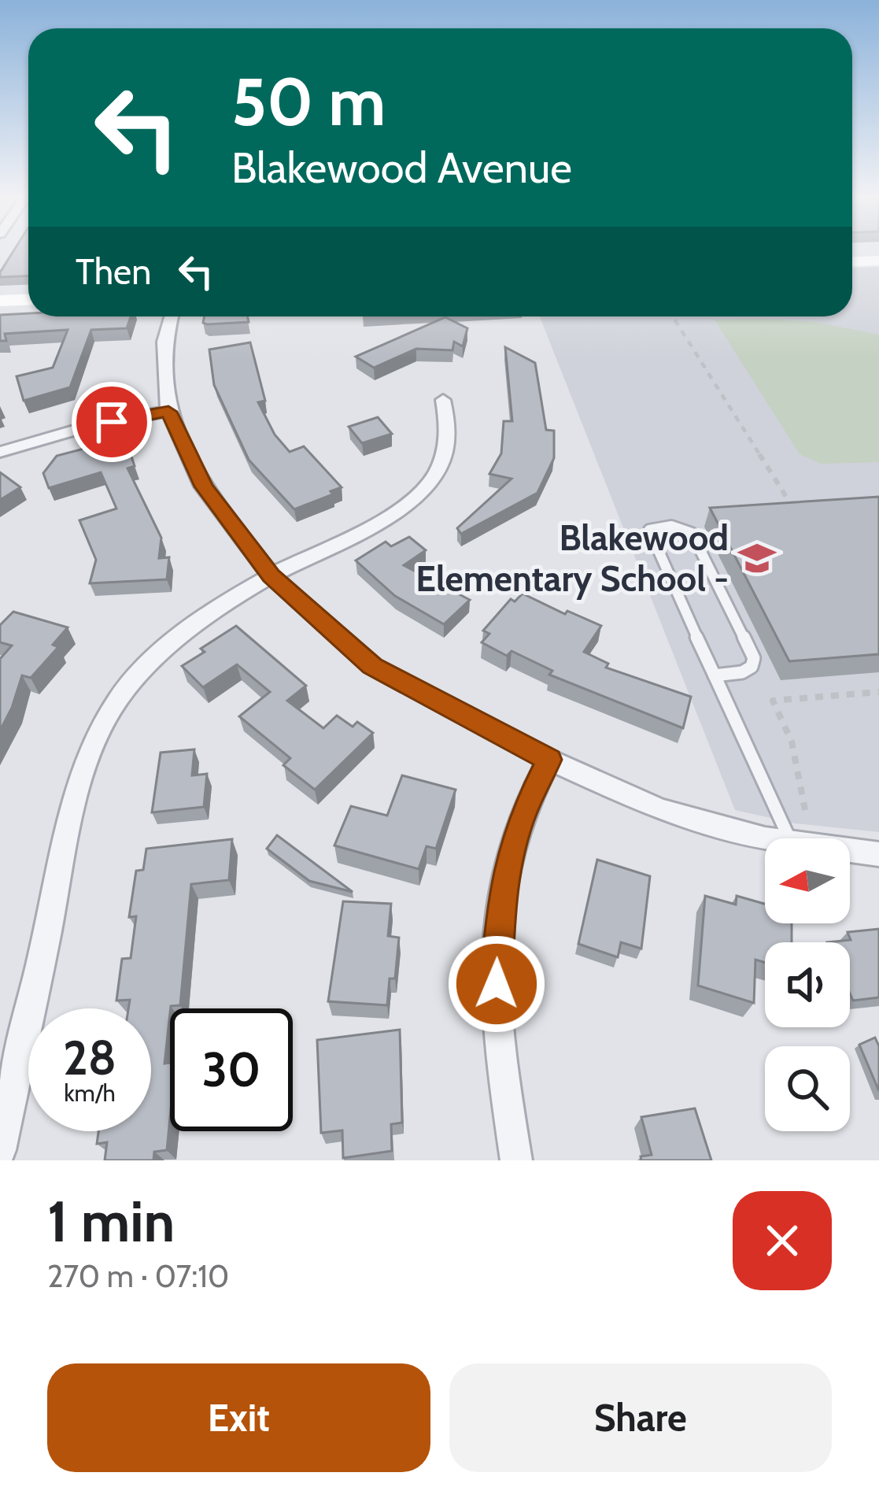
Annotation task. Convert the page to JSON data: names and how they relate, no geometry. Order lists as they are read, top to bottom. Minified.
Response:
{"places":{"school or university":["Blakewood Elementary School -"]},"north":"left","page":{"turn":["50 m","Blakewood Avenue"],"then":"Then","speed":"28 km/h","limit":"30","heading":["1 min","270 m · 07:10"],"buttons":["Exit","Share"]}}
